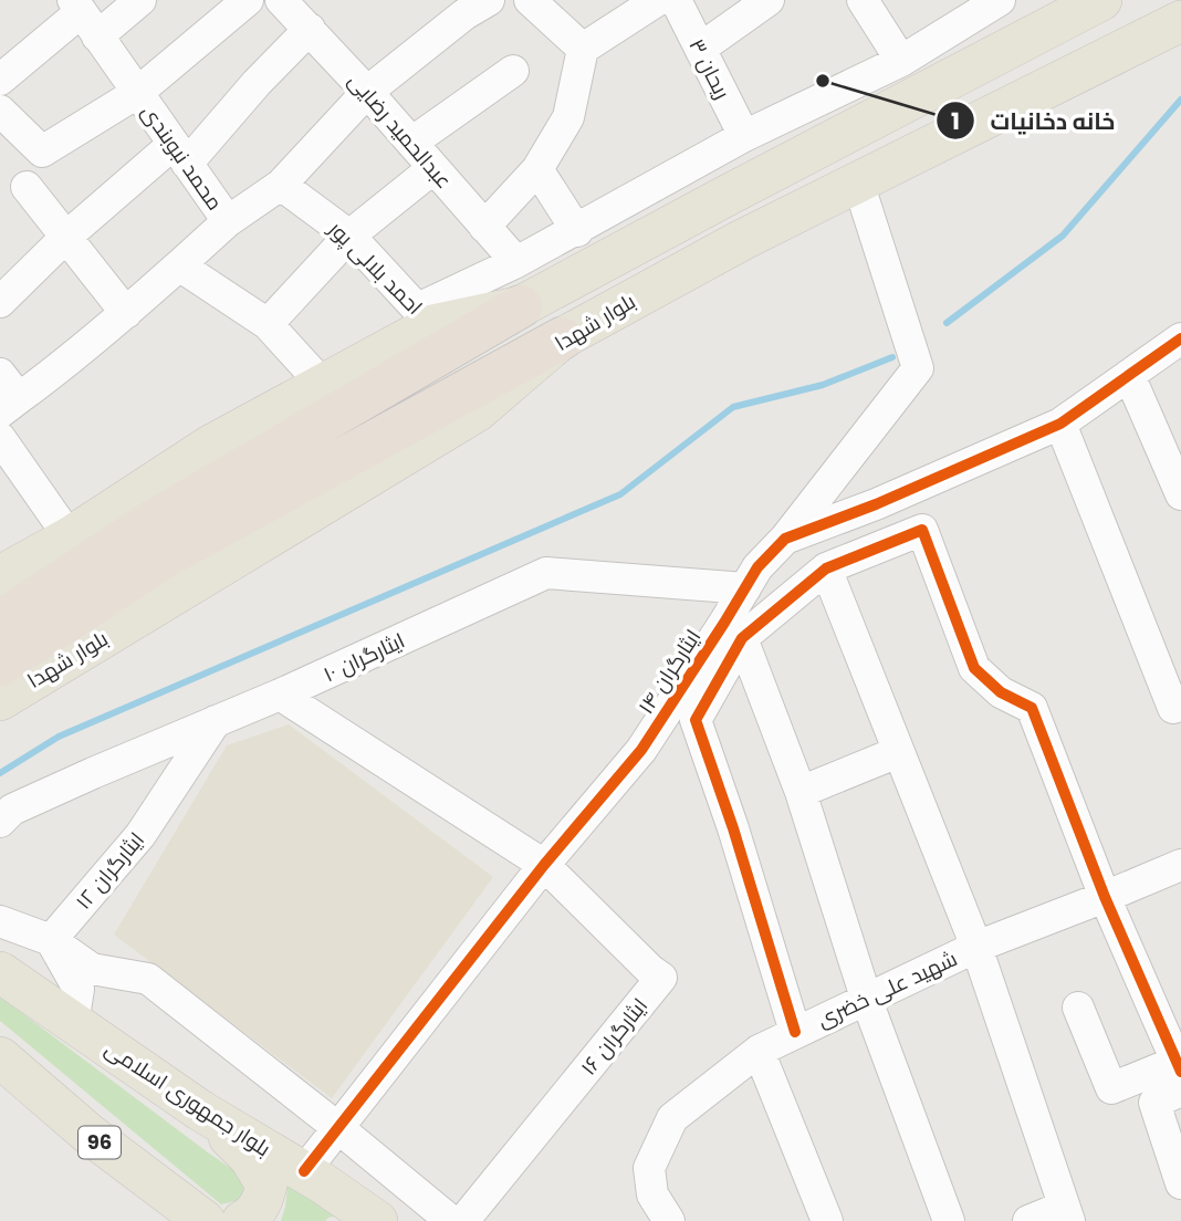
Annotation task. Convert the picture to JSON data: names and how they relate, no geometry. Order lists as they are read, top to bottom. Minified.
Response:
{"streets":{"main road":["بلوار شهدا","بلوار جمهوری اسلامی","96"],"street":["ریحان ۳","عبدالحمید رضایی","محمد نبوبندی","احمد بلالی پور","ایثارگران ۱۰","ایثارگران ۱۴","ایثارگران ۱۲","شهید علی خضری","ایثارگران ۱۶"]},"crossings":[["ایثارگران ۱۰","ایثارگران ۱۴"],["ایثارگران ۱۰","ایثارگران ۱۲"],["ایثارگران ۱۴","ایثارگران ۱۶"],["ایثارگران ۱۴","بلوار جمهوری اسلامی"]],"places":["خانه دخانیات"]}
